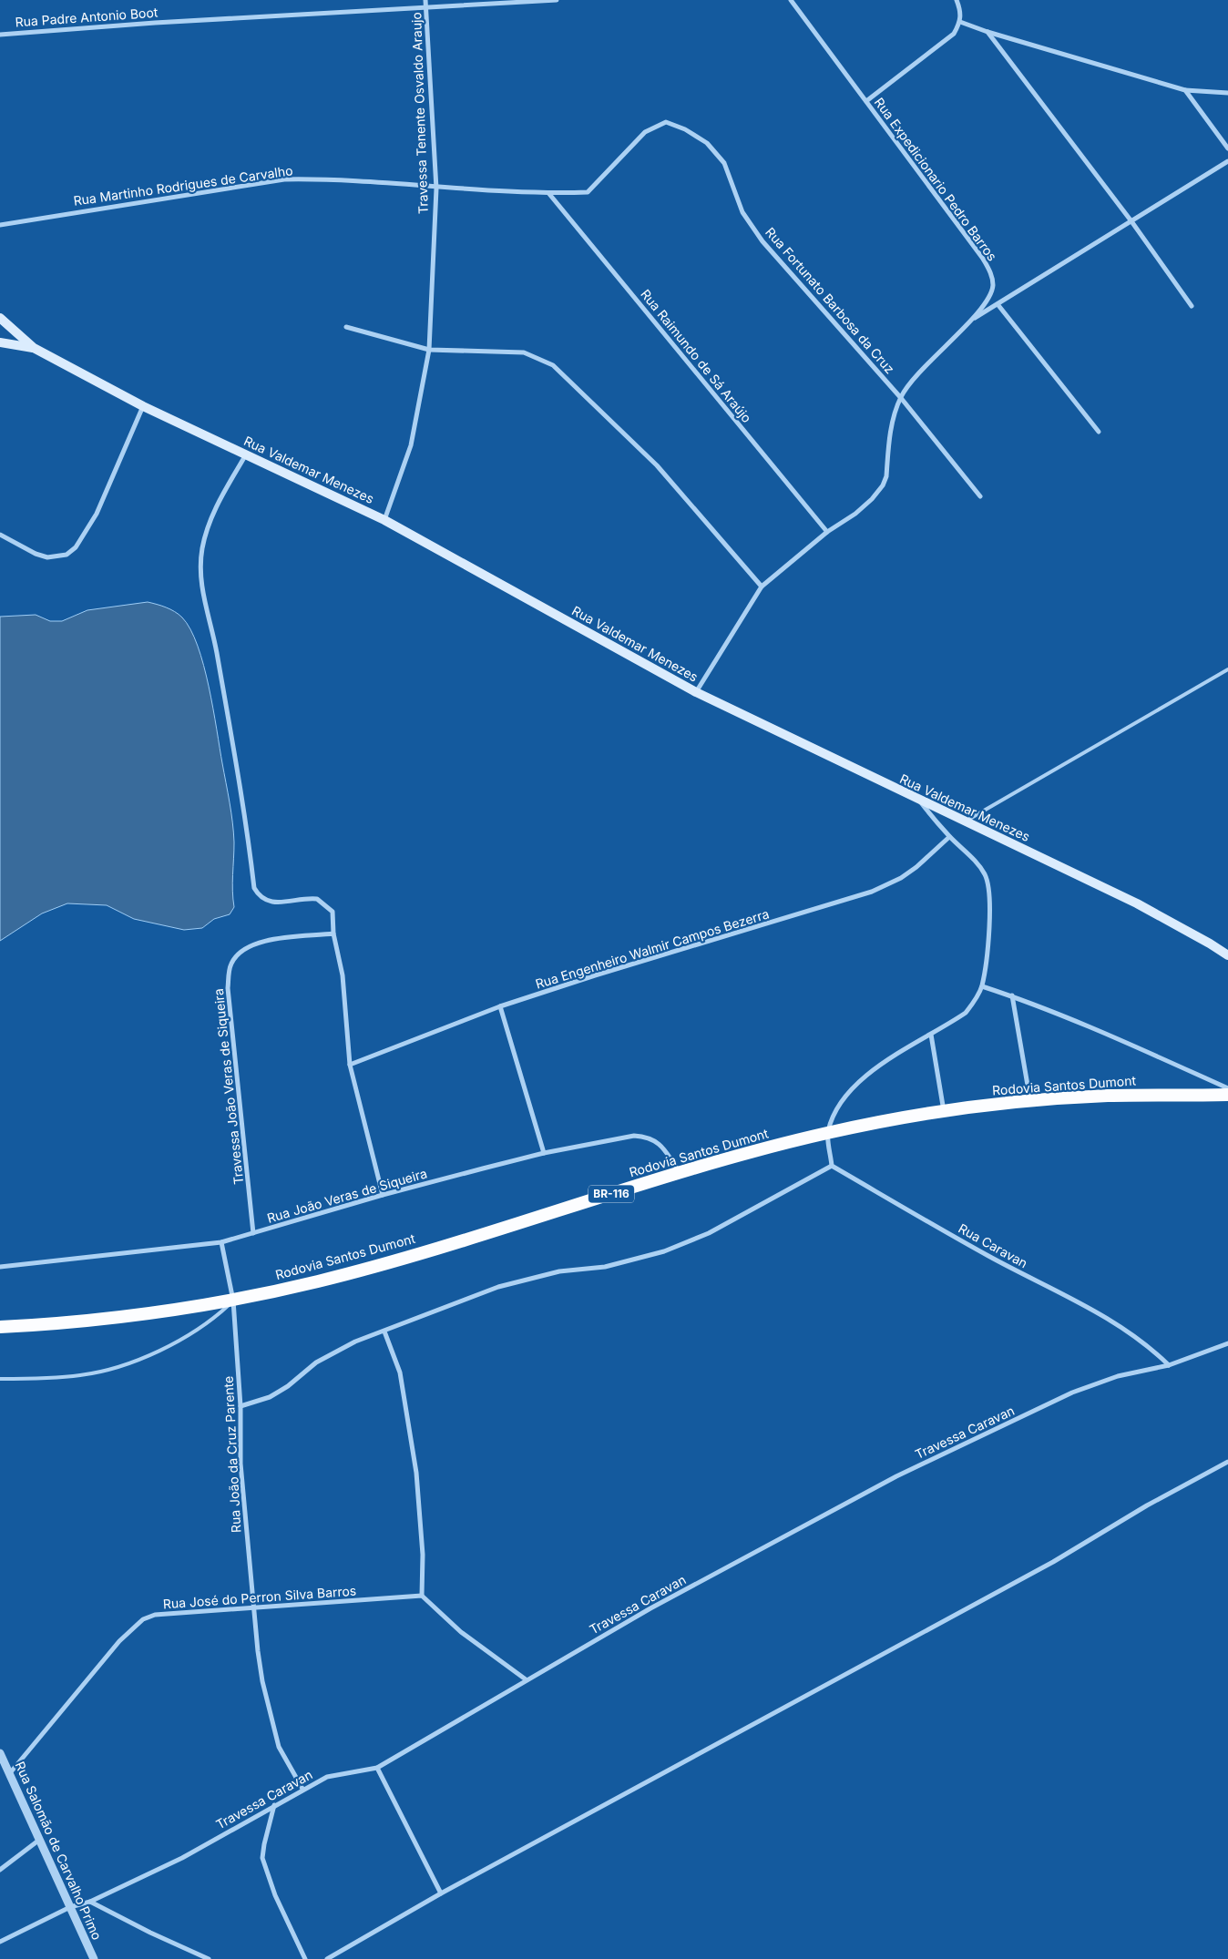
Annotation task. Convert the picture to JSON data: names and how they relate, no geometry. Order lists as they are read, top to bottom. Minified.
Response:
{"streets":{"highway":["Rodovia Santos Dumont","BR-116"],"main road":["Rua Valdemar Menezes"],"street":["Rua Padre Antonio Boot","Travessa Tenente Osvaldo Araujo","Rua Expedicionario Pedro Barros","Rua Martinho Rodrigues de Carvalho","Rua Fortunato Barbosa da Cruz","Rua Raimundo de Sá Araújo","Rua Engenheiro Walmir Campos Bezerra","Travessa João Veras de Siqueira","Rua João Veras de Siqueira","Rua Caravan","Travessa Caravan","Rua João da Cruz Parente","Rua José do Perron Silva Barros","Rua Salomão de Carvalho Primo"]},"crossings":[["Rua Padre Antonio Boot","Travessa Tenente Osvaldo Araujo"],["Travessa Tenente Osvaldo Araujo","Rua Martinho Rodrigues de Carvalho"],["Travessa Tenente Osvaldo Araujo","Rua Valdemar Menezes"],["Rua Expedicionario Pedro Barros","Rua Fortunato Barbosa da Cruz"],["Rua Expedicionario Pedro Barros","Rua Raimundo de Sá Araújo"],["Rua Expedicionario Pedro Barros","Rua Valdemar Menezes"],["Rua Martinho Rodrigues de Carvalho","Rua Fortunato Barbosa da Cruz"],["Rua Martinho Rodrigues de Carvalho","Rua Raimundo de Sá Araújo"],["Rodovia Santos Dumont","Rua João Veras de Siqueira"],["Rodovia Santos Dumont","Rua João da Cruz Parente"],["Travessa João Veras de Siqueira","Rua João Veras de Siqueira"],["Rua João Veras de Siqueira","Rua João da Cruz Parente"],["Rua Caravan","Travessa Caravan"],["Travessa Caravan","Rua João da Cruz Parente"],["Travessa Caravan","Rua Salomão de Carvalho Primo"],["Rua João da Cruz Parente","Rua José do Perron Silva Barros"],["Rua José do Perron Silva Barros","Rua Salomão de Carvalho Primo"]]}
